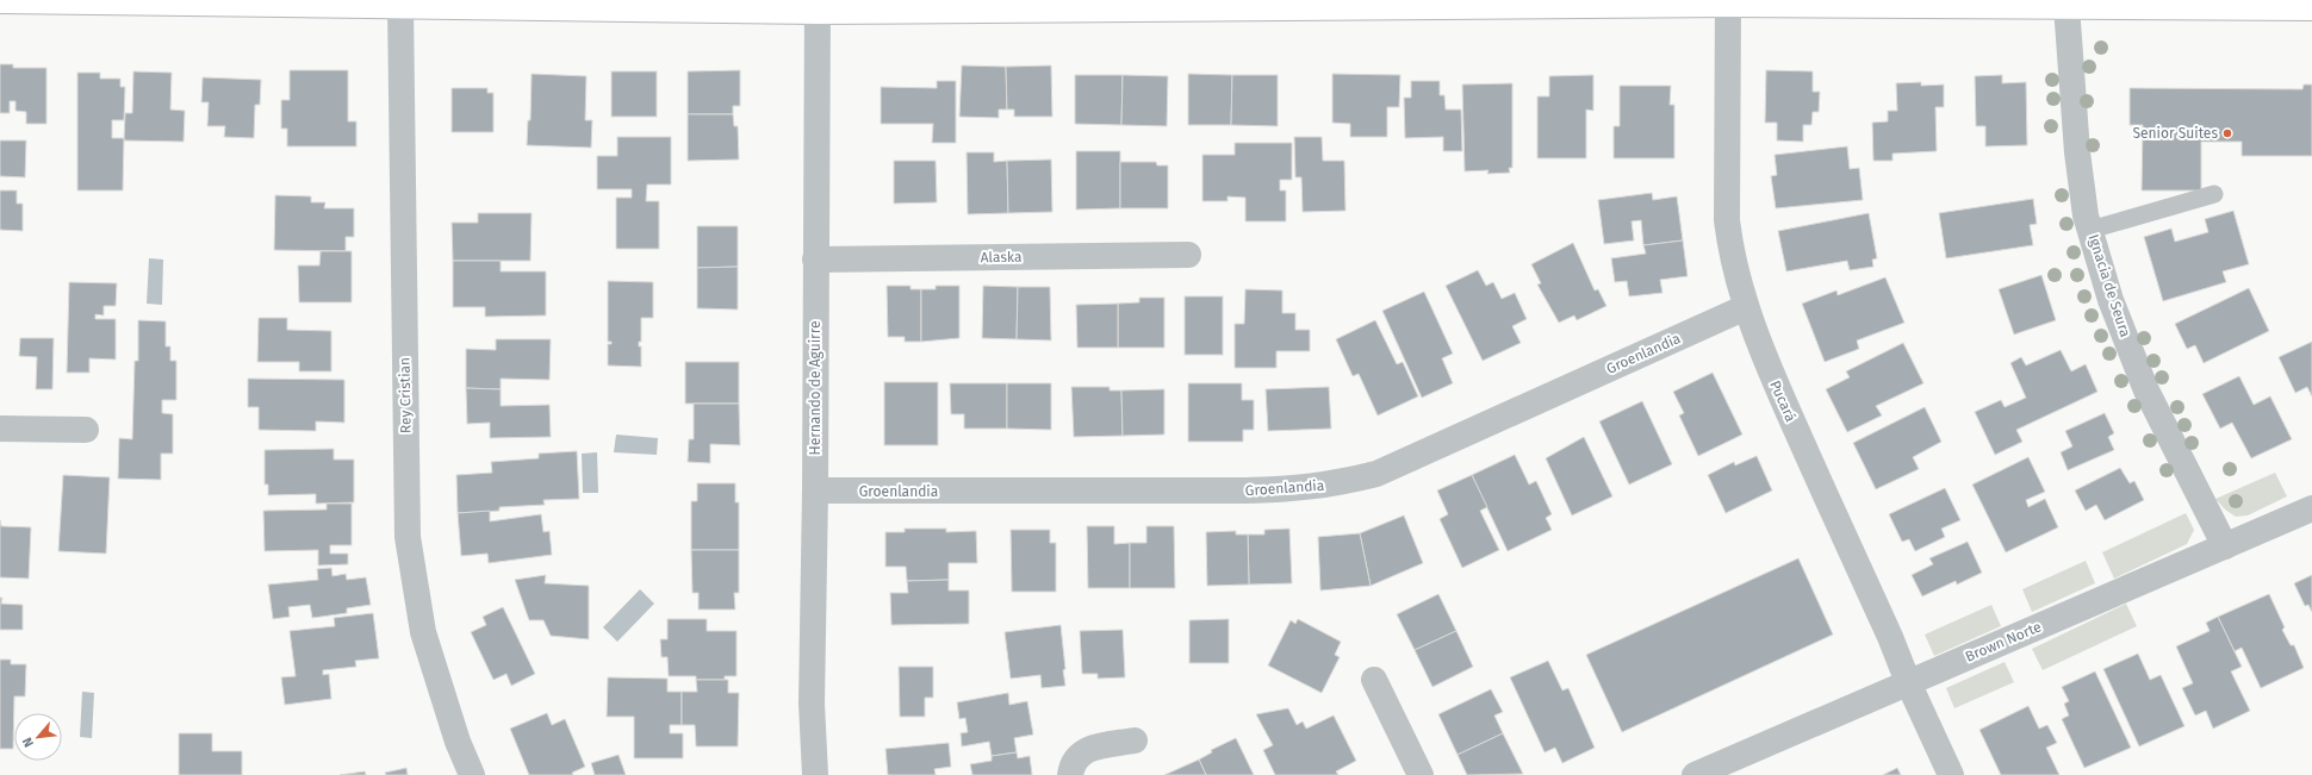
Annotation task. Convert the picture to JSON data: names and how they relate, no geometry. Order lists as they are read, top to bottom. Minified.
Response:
{"streets":{"street":["Alaska","Ignacia de Seura","Groenlandia","Hernando de Aguirre","Rey Cristian","Pucará","Brown Norte"]},"crossings":[["Alaska","Hernando de Aguirre"],["Ignacia de Seura","Brown Norte"],["Groenlandia","Hernando de Aguirre"],["Groenlandia","Pucará"],["Pucará","Brown Norte"]],"places":["Senior Suites"],"north":"bottom left"}
